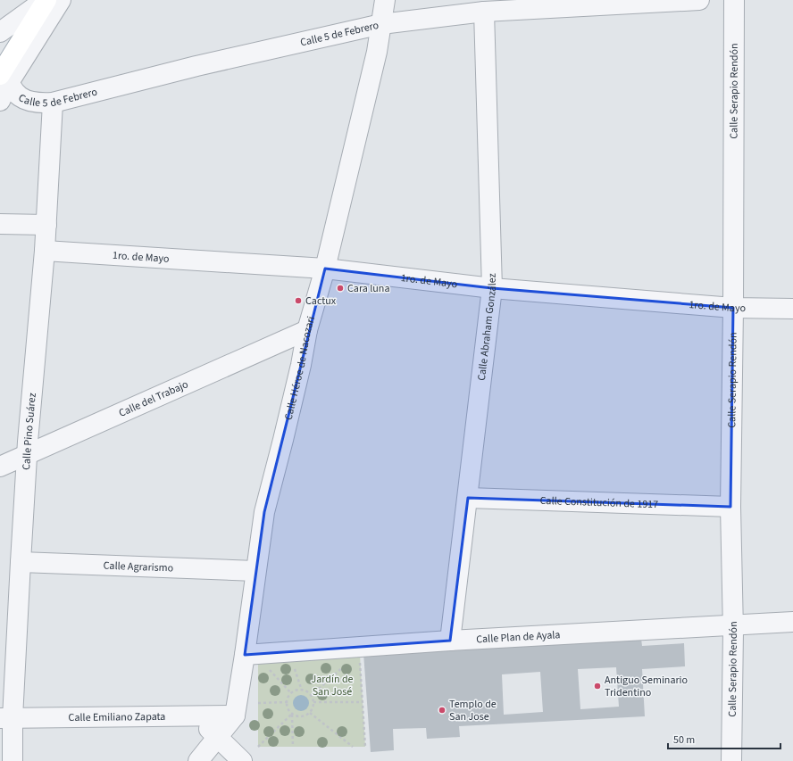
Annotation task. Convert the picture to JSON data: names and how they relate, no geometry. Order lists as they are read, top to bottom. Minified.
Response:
{"streets":{"street":["Calle 5 de Febrero","Calle Serapio Rendón","1ro. de Mayo","Calle Abraham González","Calle Héroe de Nacozari","Calle del Trabajo","Calle Pino Suárez","Calle Constitución de 1917","Calle Agrarismo","Calle Plan de Ayala","Calle Emiliano Zapata"]},"crossings":[["Calle 5 de Febrero","Calle Abraham González"],["Calle 5 de Febrero","Calle Héroe de Nacozari"],["Calle 5 de Febrero","Calle Pino Suárez"],["Calle Serapio Rendón","1ro. de Mayo"],["Calle Serapio Rendón","Calle Constitución de 1917"],["Calle Serapio Rendón","Calle Plan de Ayala"],["1ro. de Mayo","Calle Abraham González"],["1ro. de Mayo","Calle Héroe de Nacozari"],["1ro. de Mayo","Calle Pino Suárez"],["Calle Abraham González","Calle Constitución de 1917"],["Calle Abraham González","Calle Plan de Ayala"],["Calle Héroe de Nacozari","Calle del Trabajo"],["Calle Héroe de Nacozari","Calle Agrarismo"],["Calle Héroe de Nacozari","Calle Plan de Ayala"],["Calle Héroe de Nacozari","Calle Emiliano Zapata"],["Calle del Trabajo","Calle Pino Suárez"],["Calle Pino Suárez","Calle Agrarismo"],["Calle Pino Suárez","Calle Emiliano Zapata"]],"parks":["Jardín de San José"],"places":["Cara luna","Cactux","Antiguo Seminario Tridentino","Templo de San Jose"],"scale_bar":"50 m"}
